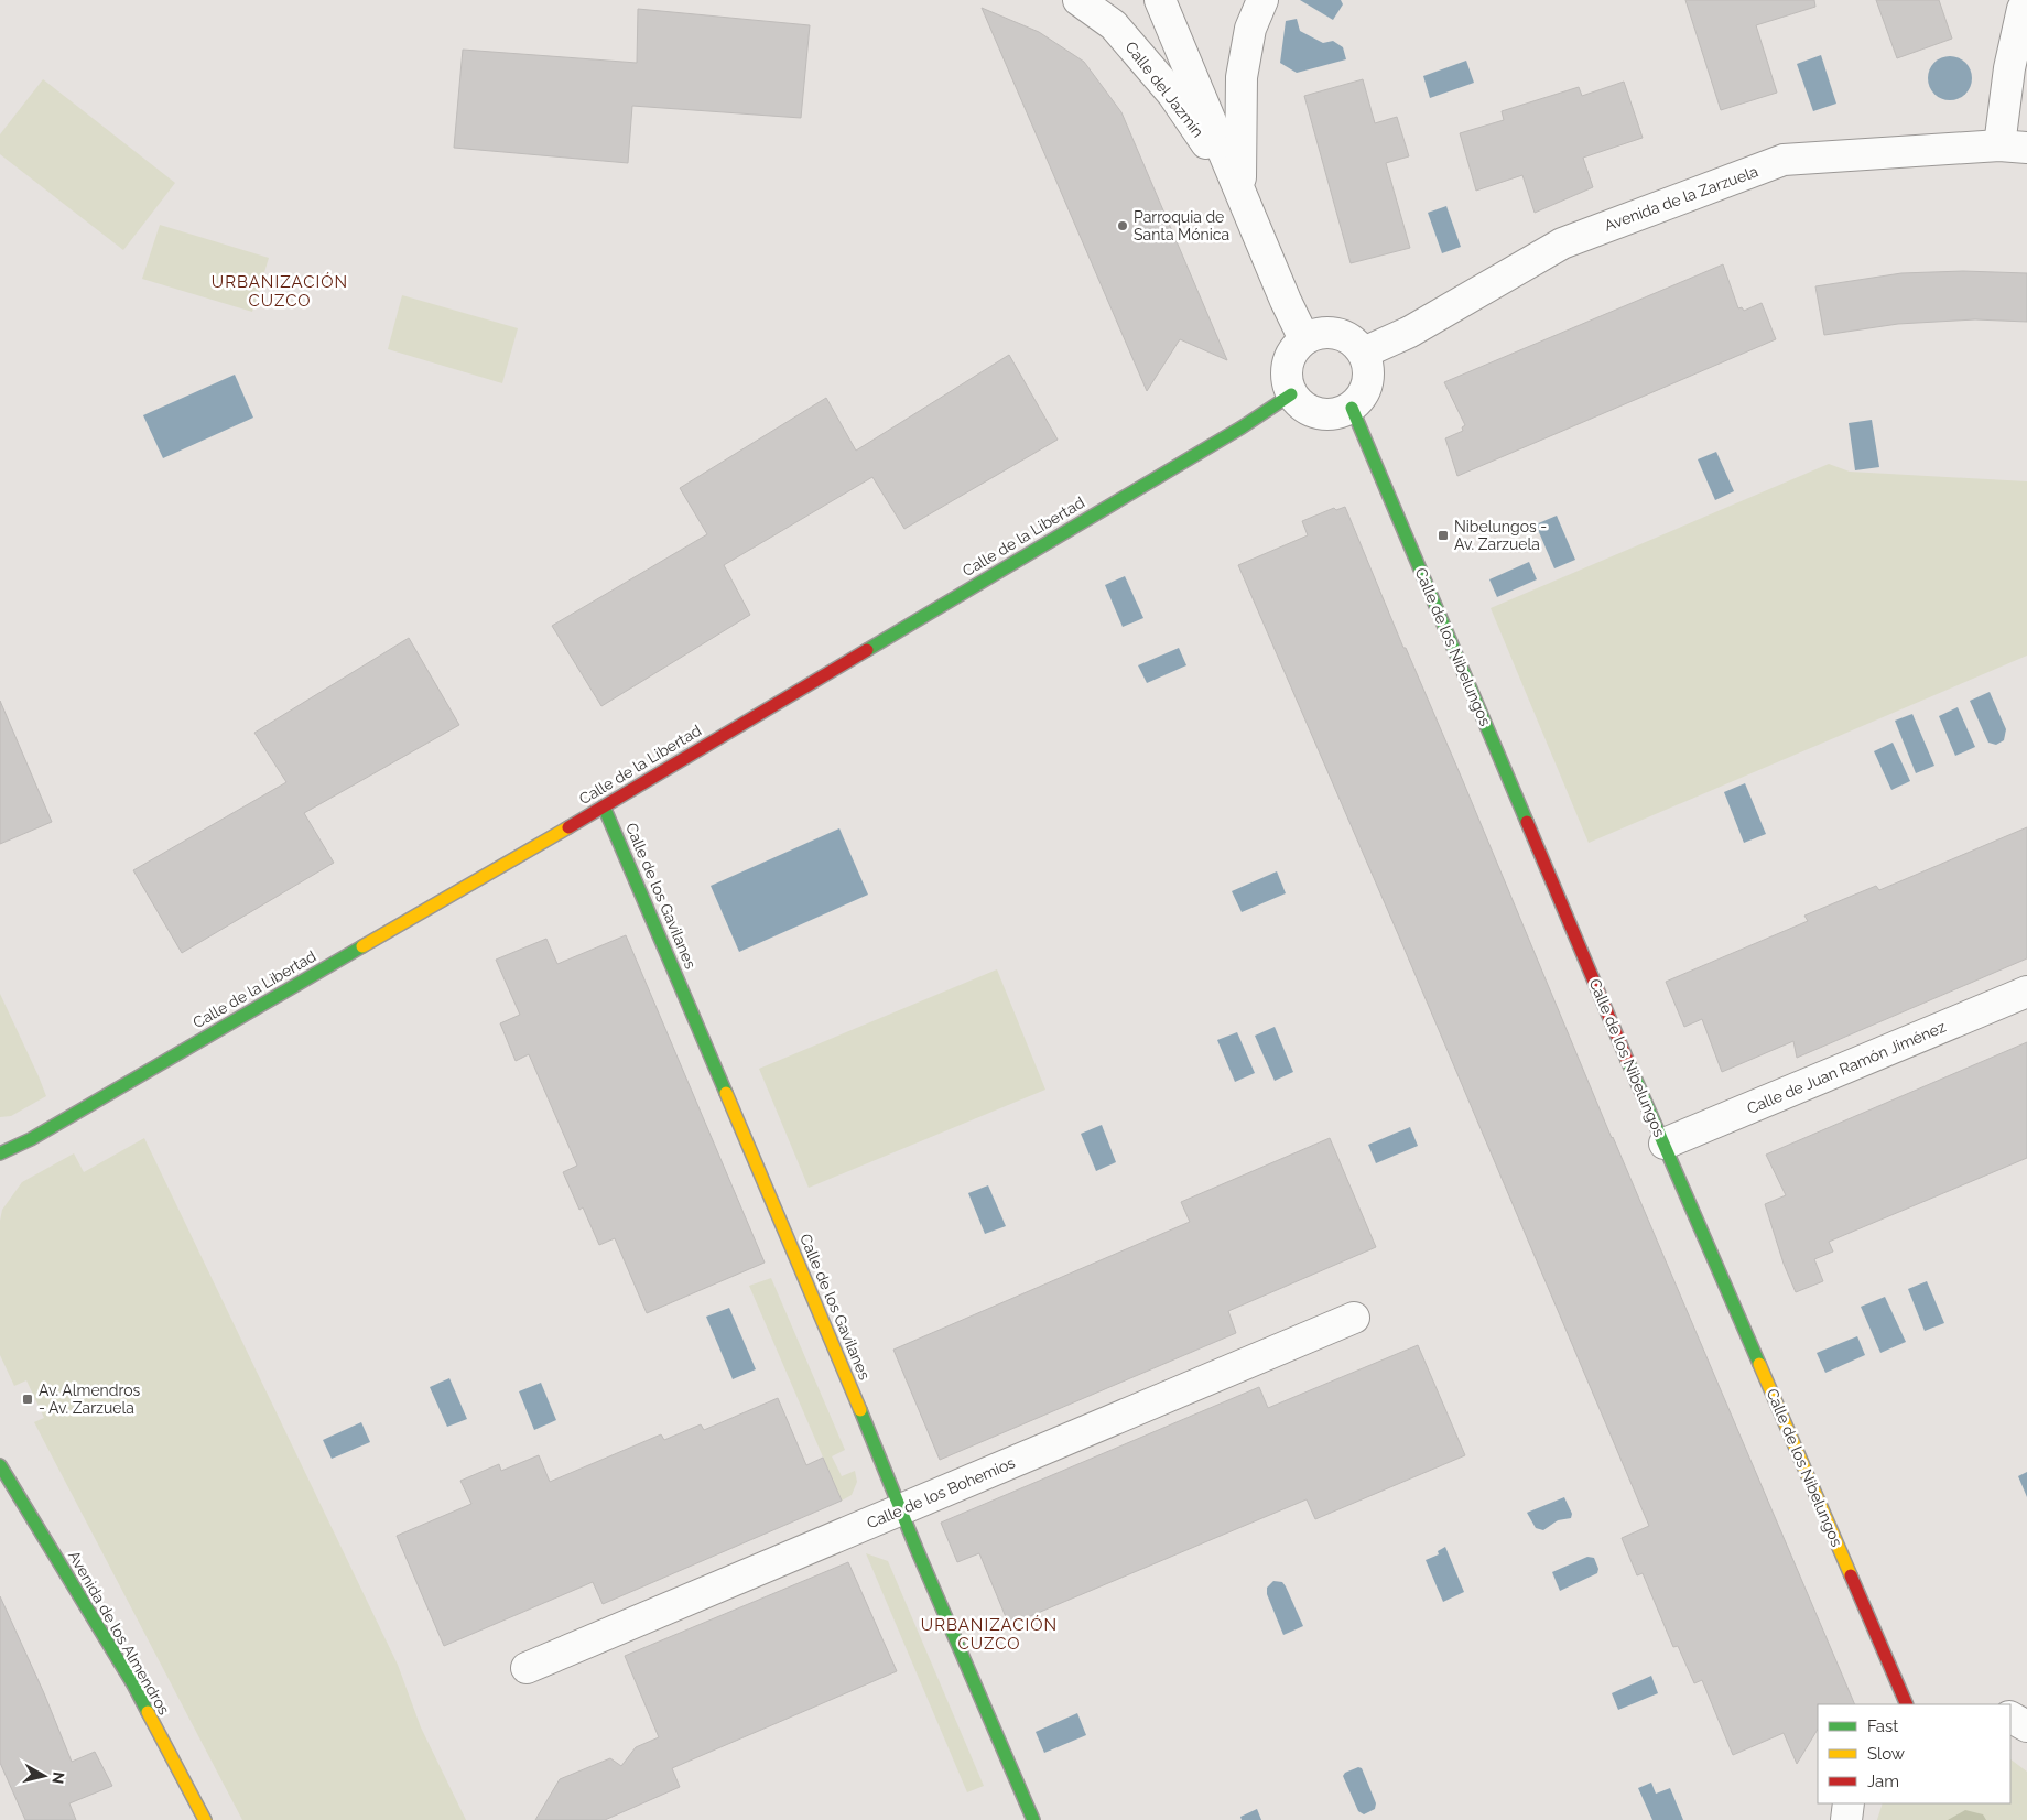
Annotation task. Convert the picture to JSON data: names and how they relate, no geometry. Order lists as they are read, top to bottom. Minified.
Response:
{"streets":{"street":["Calle del Jazmín","Avenida de la Zarzuela","Calle de la Libertad","Calle de los Nibelungos","Calle de los Gavilanes","Calle de Juan Ramón Jiménez","Calle de los Bohemios","Avenida de los Almendros"]},"crossings":[["Calle del Jazmín","Avenida de la Zarzuela"],["Calle del Jazmín","Calle de la Libertad"],["Calle del Jazmín","Calle de los Nibelungos"],["Avenida de la Zarzuela","Calle de la Libertad"],["Avenida de la Zarzuela","Calle de los Nibelungos"],["Calle de la Libertad","Calle de los Nibelungos"],["Calle de la Libertad","Calle de los Gavilanes"],["Calle de los Nibelungos","Calle de Juan Ramón Jiménez"],["Calle de los Gavilanes","Calle de los Bohemios"]],"districts":["URBANIZACIÓN CUZCO","URBANIZACIÓN CUZCO"],"places":{"other":["Parroquia de Santa Mónica"],"transit":["Nibelungos - Av. Zarzuela","Av. Almendros - Av. Zarzuela"]},"legend":["Fast","Slow","Jam"],"north":"right"}
